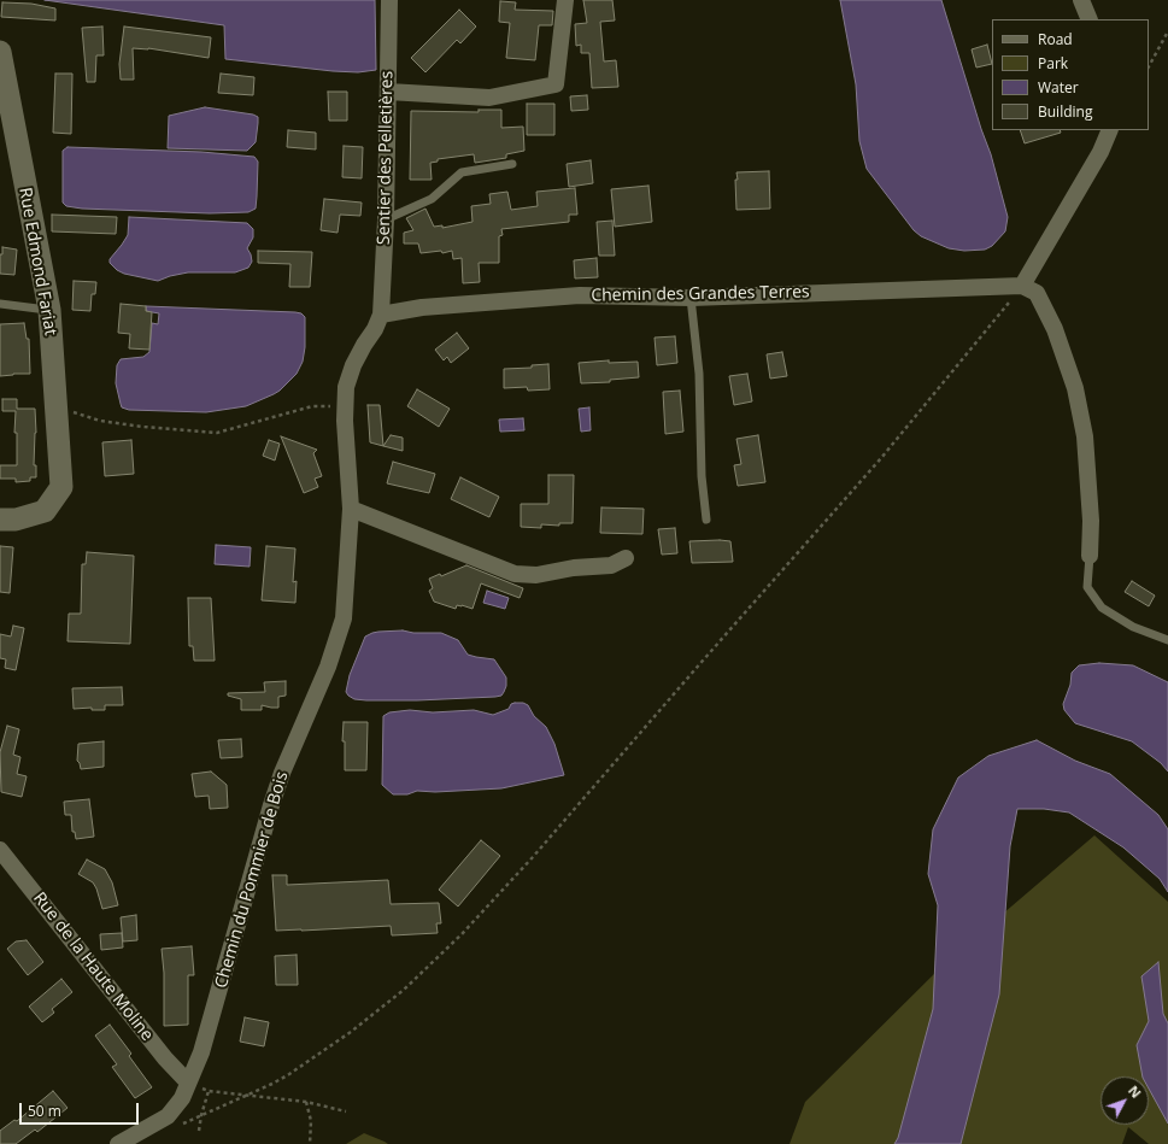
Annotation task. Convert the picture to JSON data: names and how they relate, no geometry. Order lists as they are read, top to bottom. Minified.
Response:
{"streets":{"street":["Sentier des Pelletières","Rue Edmond Fariat","Chemin des Grandes Terres","Chemin du Pommier de Bois","Rue de la Haute Moline"]},"crossings":[["Sentier des Pelletières","Chemin des Grandes Terres"],["Sentier des Pelletières","Chemin du Pommier de Bois"],["Chemin des Grandes Terres","Chemin du Pommier de Bois"],["Chemin du Pommier de Bois","Rue de la Haute Moline"]],"legend":["Road","Park","Water","Building"],"scale_bar":"50 m","north":"top right"}
